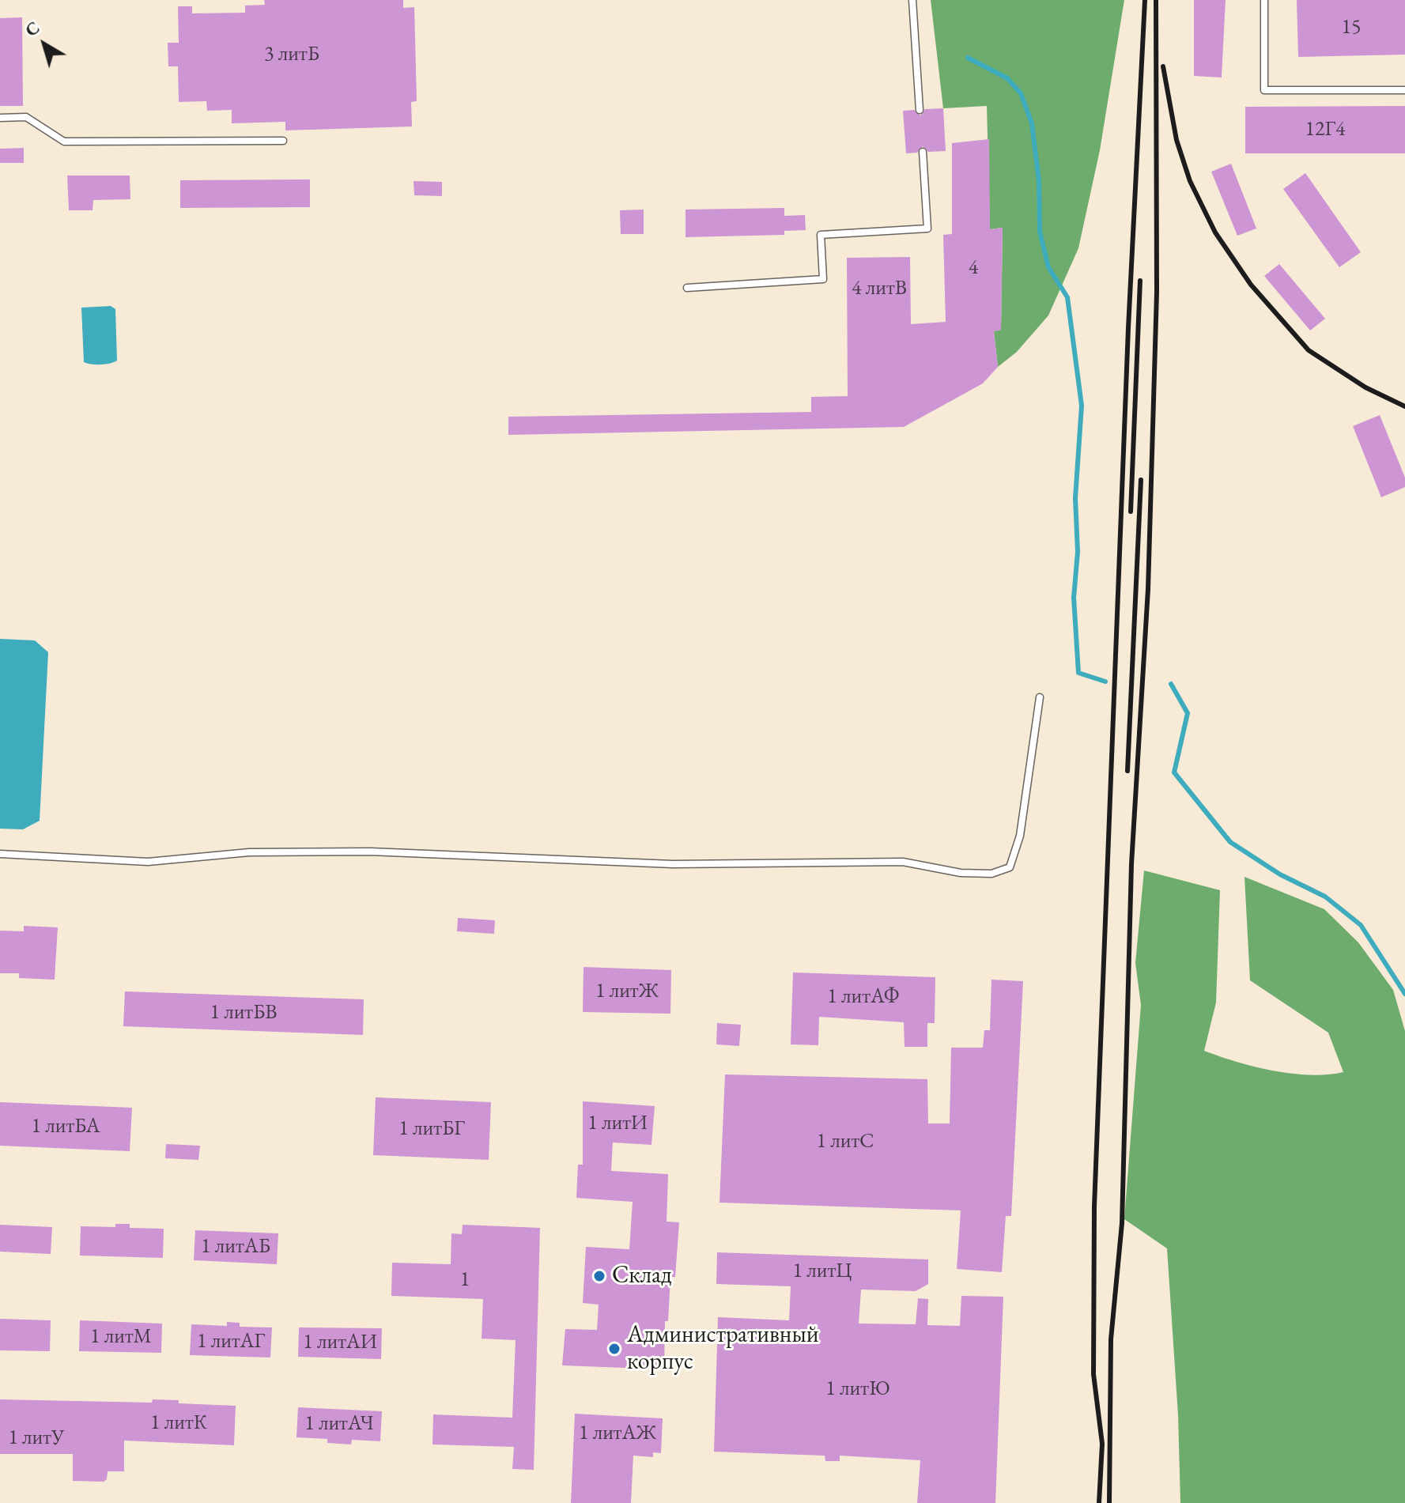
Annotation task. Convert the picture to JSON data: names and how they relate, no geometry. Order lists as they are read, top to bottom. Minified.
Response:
{"places":["Склад","Административный корпус"],"house_numbers":["15","3 литБ","12Г4","4","4 литВ","1 литЖ","1 литАФ","1 литБВ","1 литИ","1 литБА","1 литБГ","1 литС","1 литАБ","1 литЦ","1","1 литМ","1 литАГ","1 литАИ","1 литЮ","1 литК","1 литАЧ","1 литАЖ","1 литУ"],"north":"top left"}
